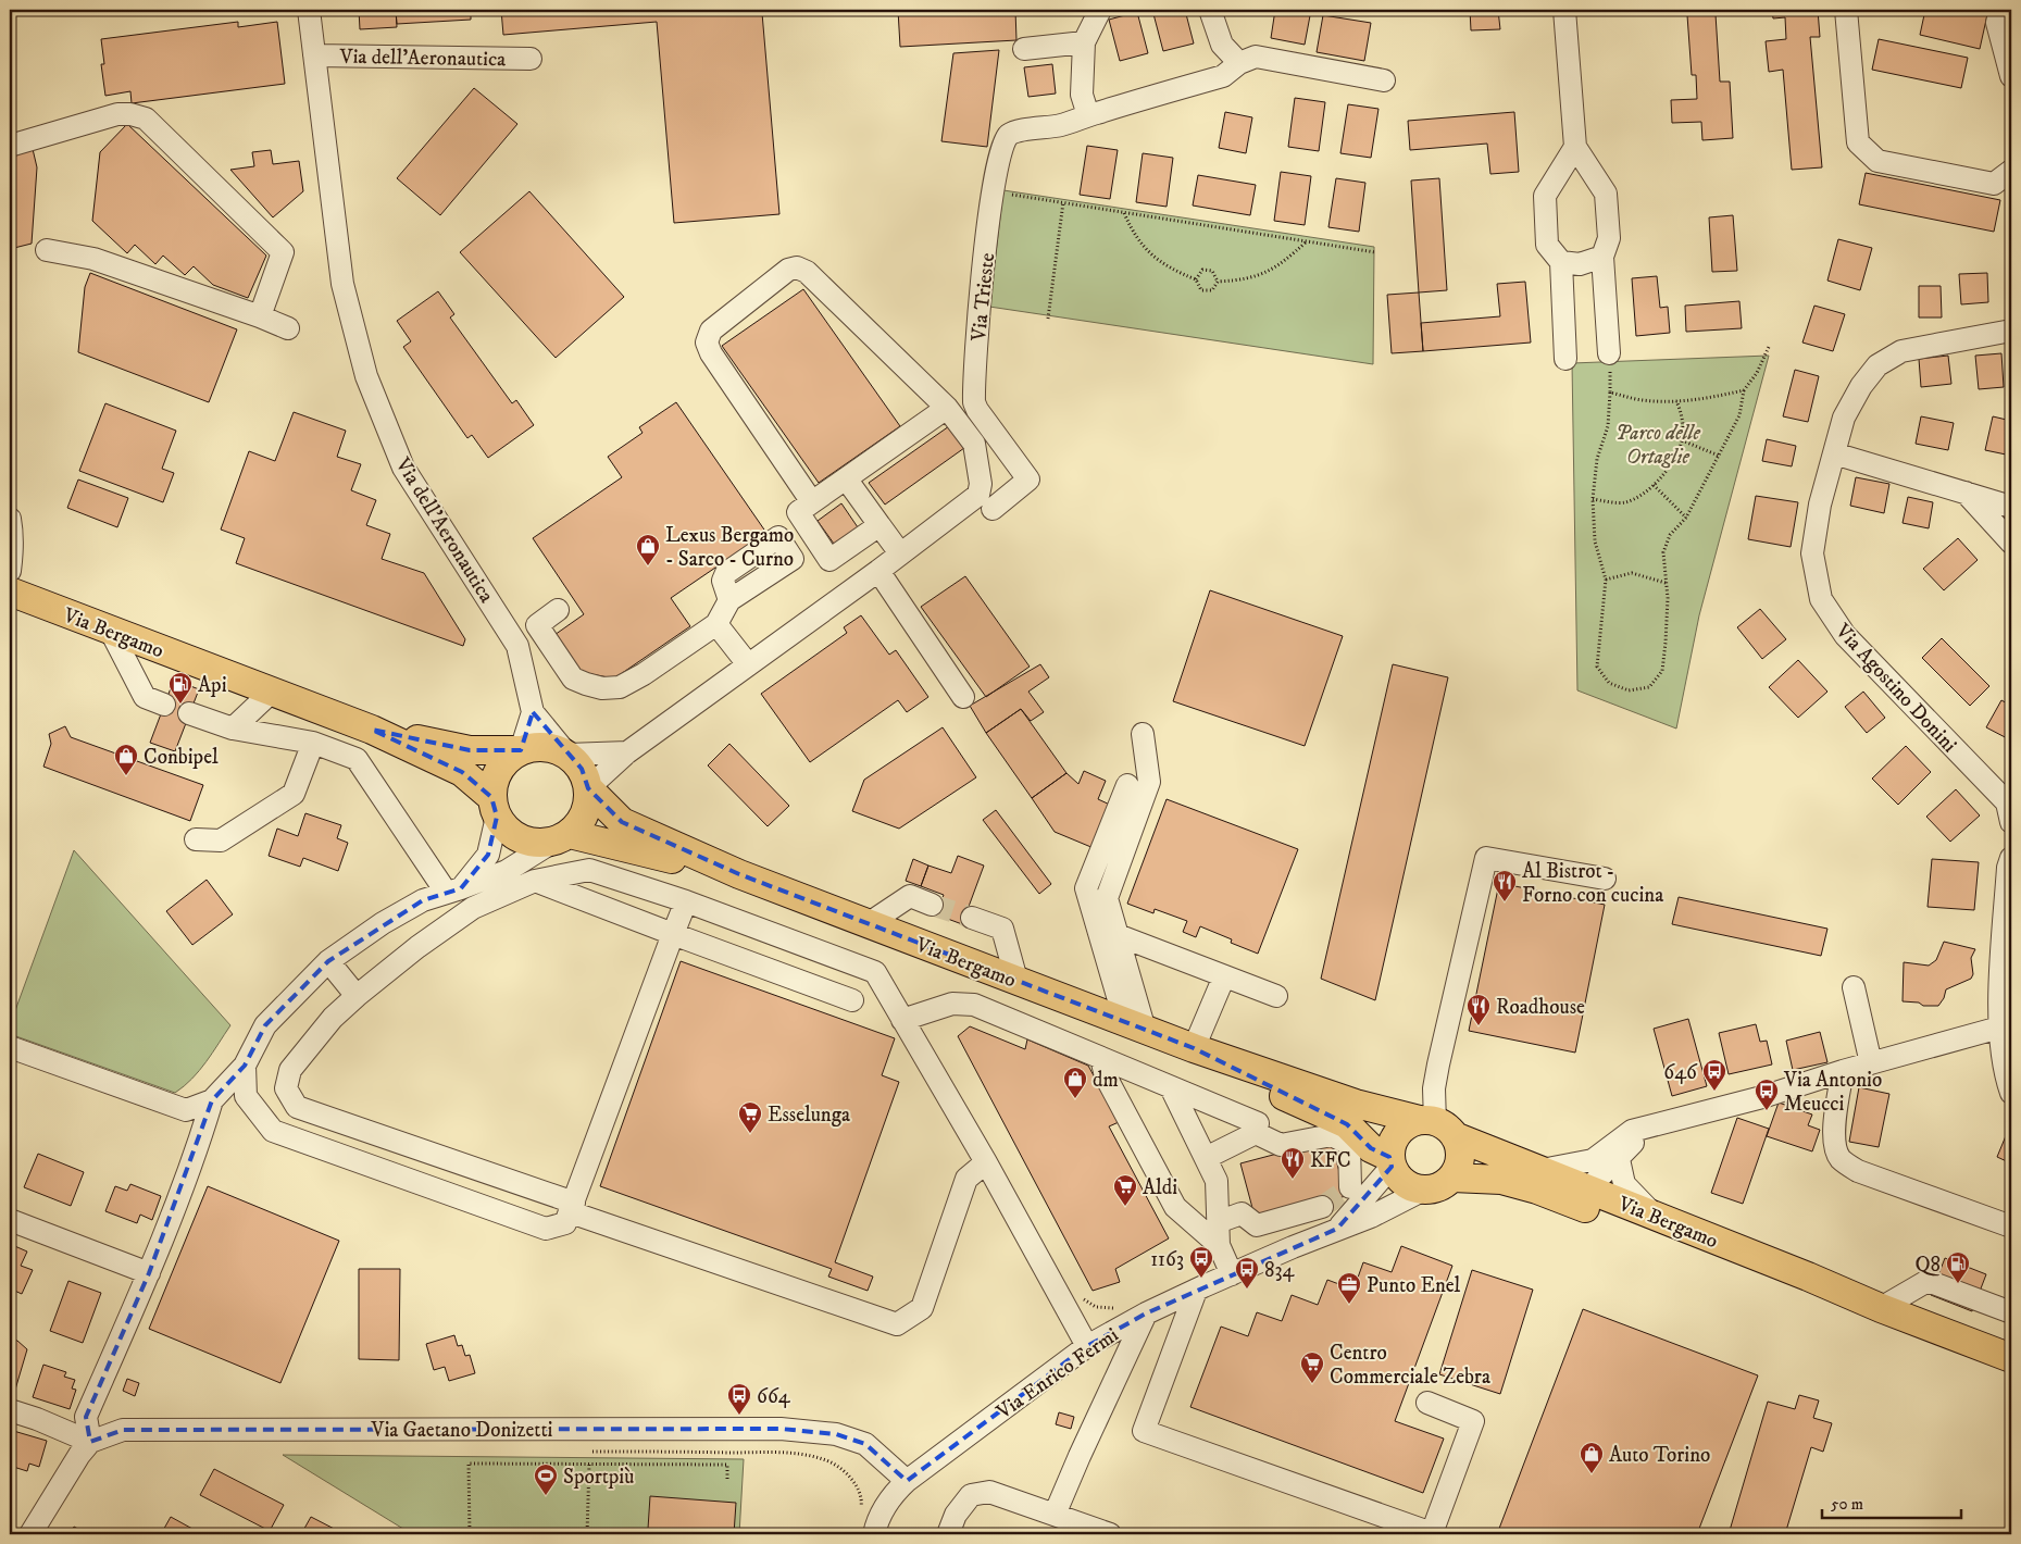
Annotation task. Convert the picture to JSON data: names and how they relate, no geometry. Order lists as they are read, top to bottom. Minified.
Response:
{"streets":{"main road":["Via Bergamo"],"street":["Via dell'Aeronautica","Via Trieste","Via Agostino Donini","Via Enrico Fermi","Via Gaetano Donizetti"]},"crossings":[["Via dell'Aeronautica","Via Bergamo"],["Via Bergamo","Via Enrico Fermi"],["Via Enrico Fermi","Via Gaetano Donizetti"]],"parks":["Parco delle Ortaglie"],"places":{"shop":["Lexus Bergamo - Sarco - Curno","Conbipel","dm","Auto Torino"],"fuel station":["Api","Q8"],"restaurant":["Al Bistrot - Forno con cucina","Roadhouse","KFC"],"bus stop":["646","Via Antonio Meucci","1163","834","664"],"supermarket":["Esselunga","Aldi","Centro Commerciale Zebra"],"office":["Punto Enel"],"sports":["Sportpiù"]},"scale_bar":"50 m"}
